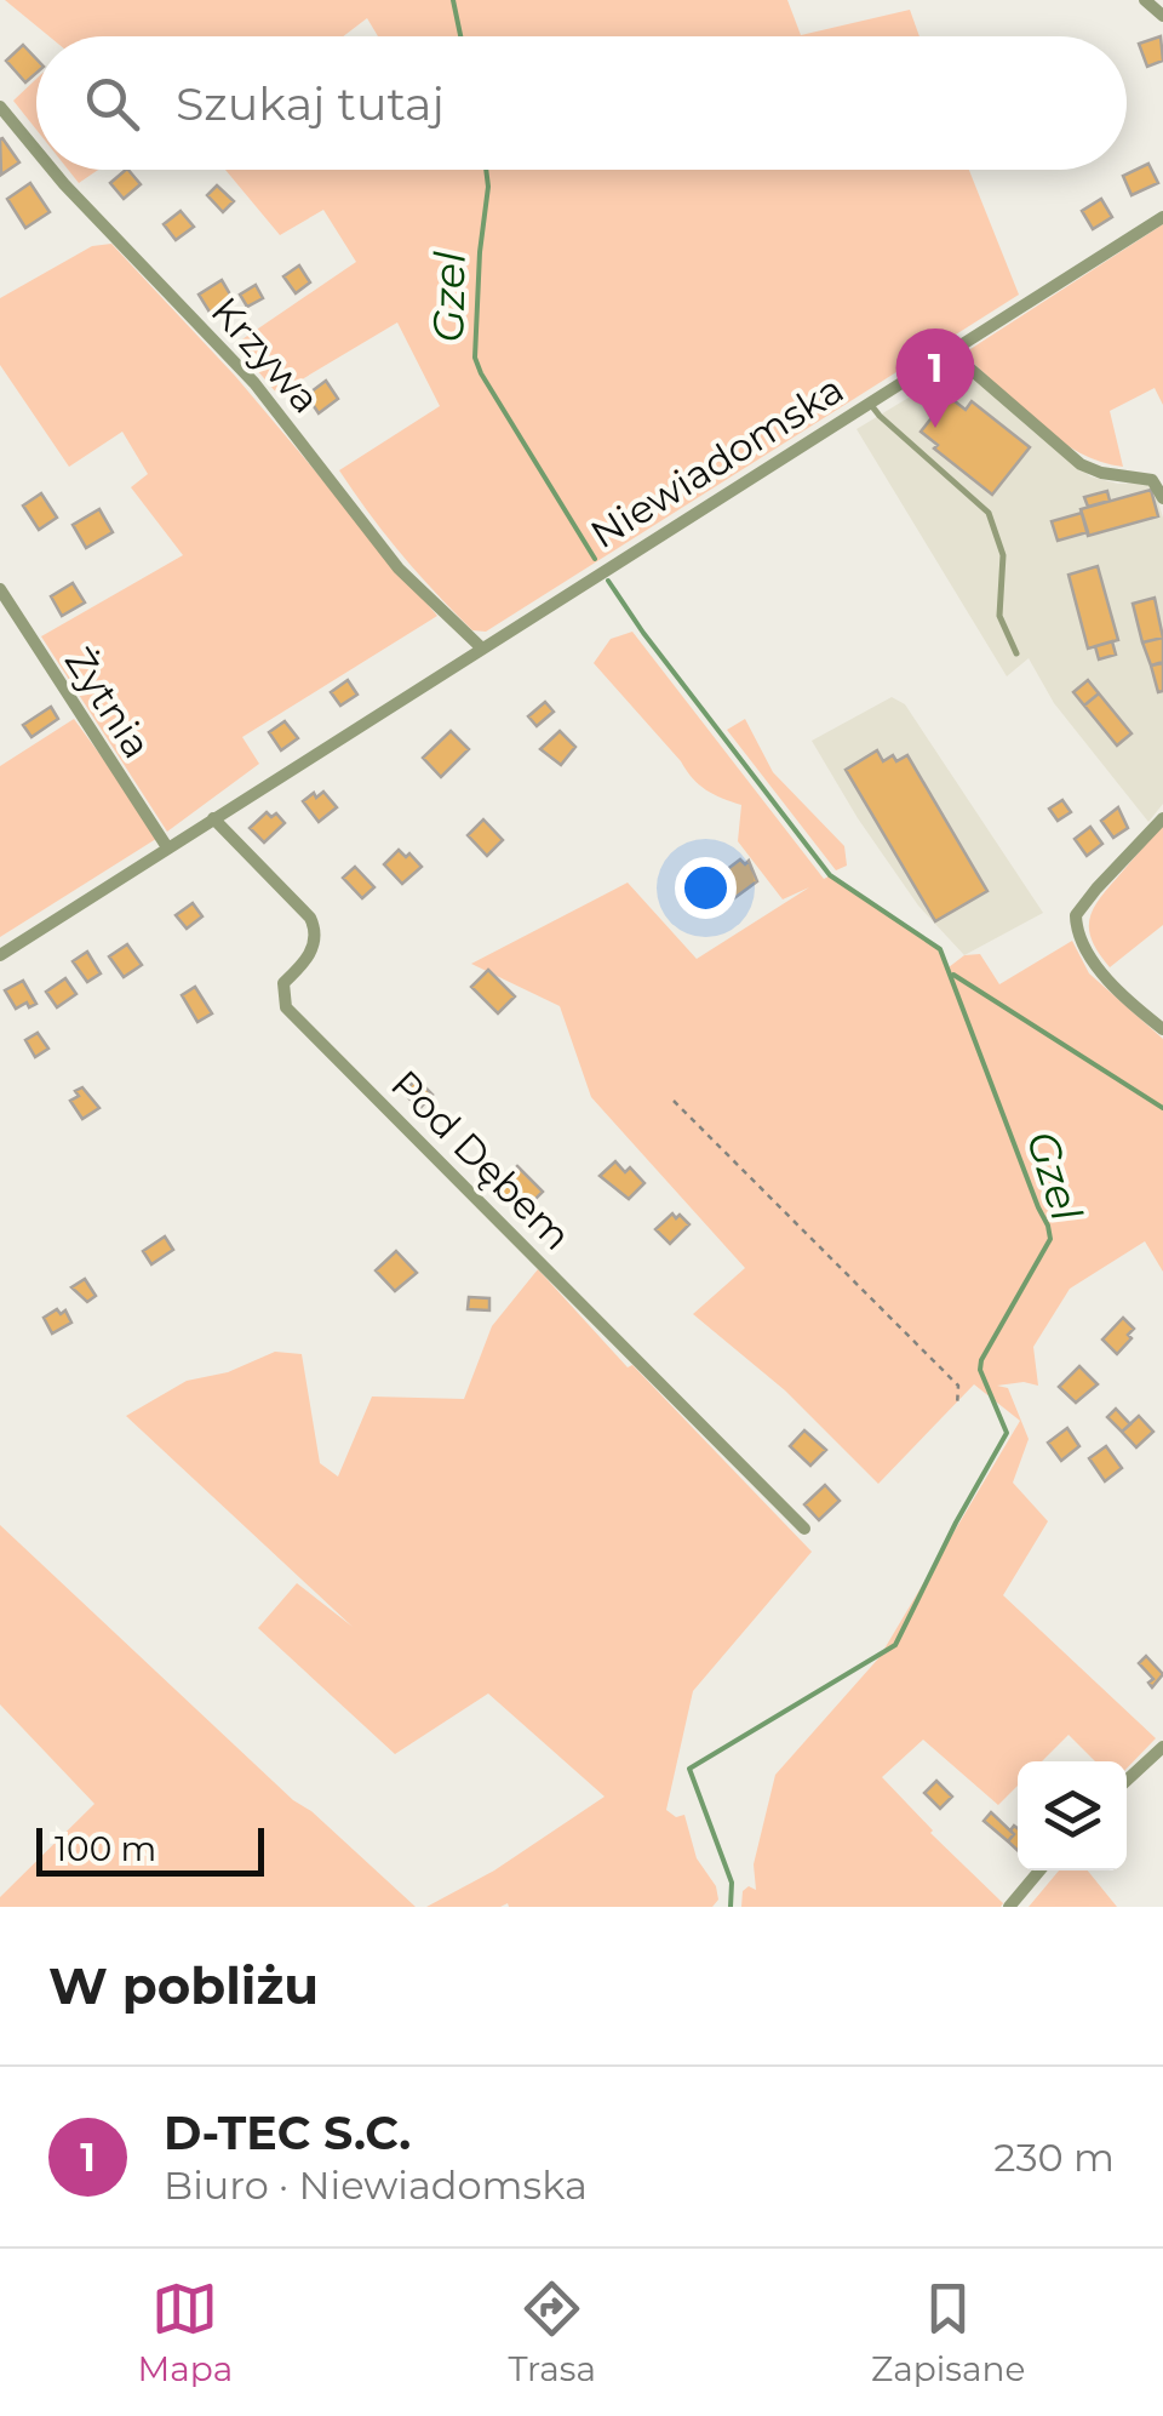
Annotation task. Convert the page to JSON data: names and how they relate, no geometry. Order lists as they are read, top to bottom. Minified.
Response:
{"streets":{"street":["Krzywa","Niewiadomska","Żytnia","Pod Dębem"]},"crossings":[["Krzywa","Niewiadomska"],["Niewiadomska","Pod Dębem"]],"water":["Gzel"],"scale_bar":"100 m","page":{"search":"Szukaj tutaj","pins":"1","scale":"100 m","heading":"W pobliżu","list":[{"mark":"1","name":"D-TEC S.C.","note":"Biuro · Niewiadomska","value":"230 m"}],"nav":["Mapa","Trasa","Zapisane"]}}
